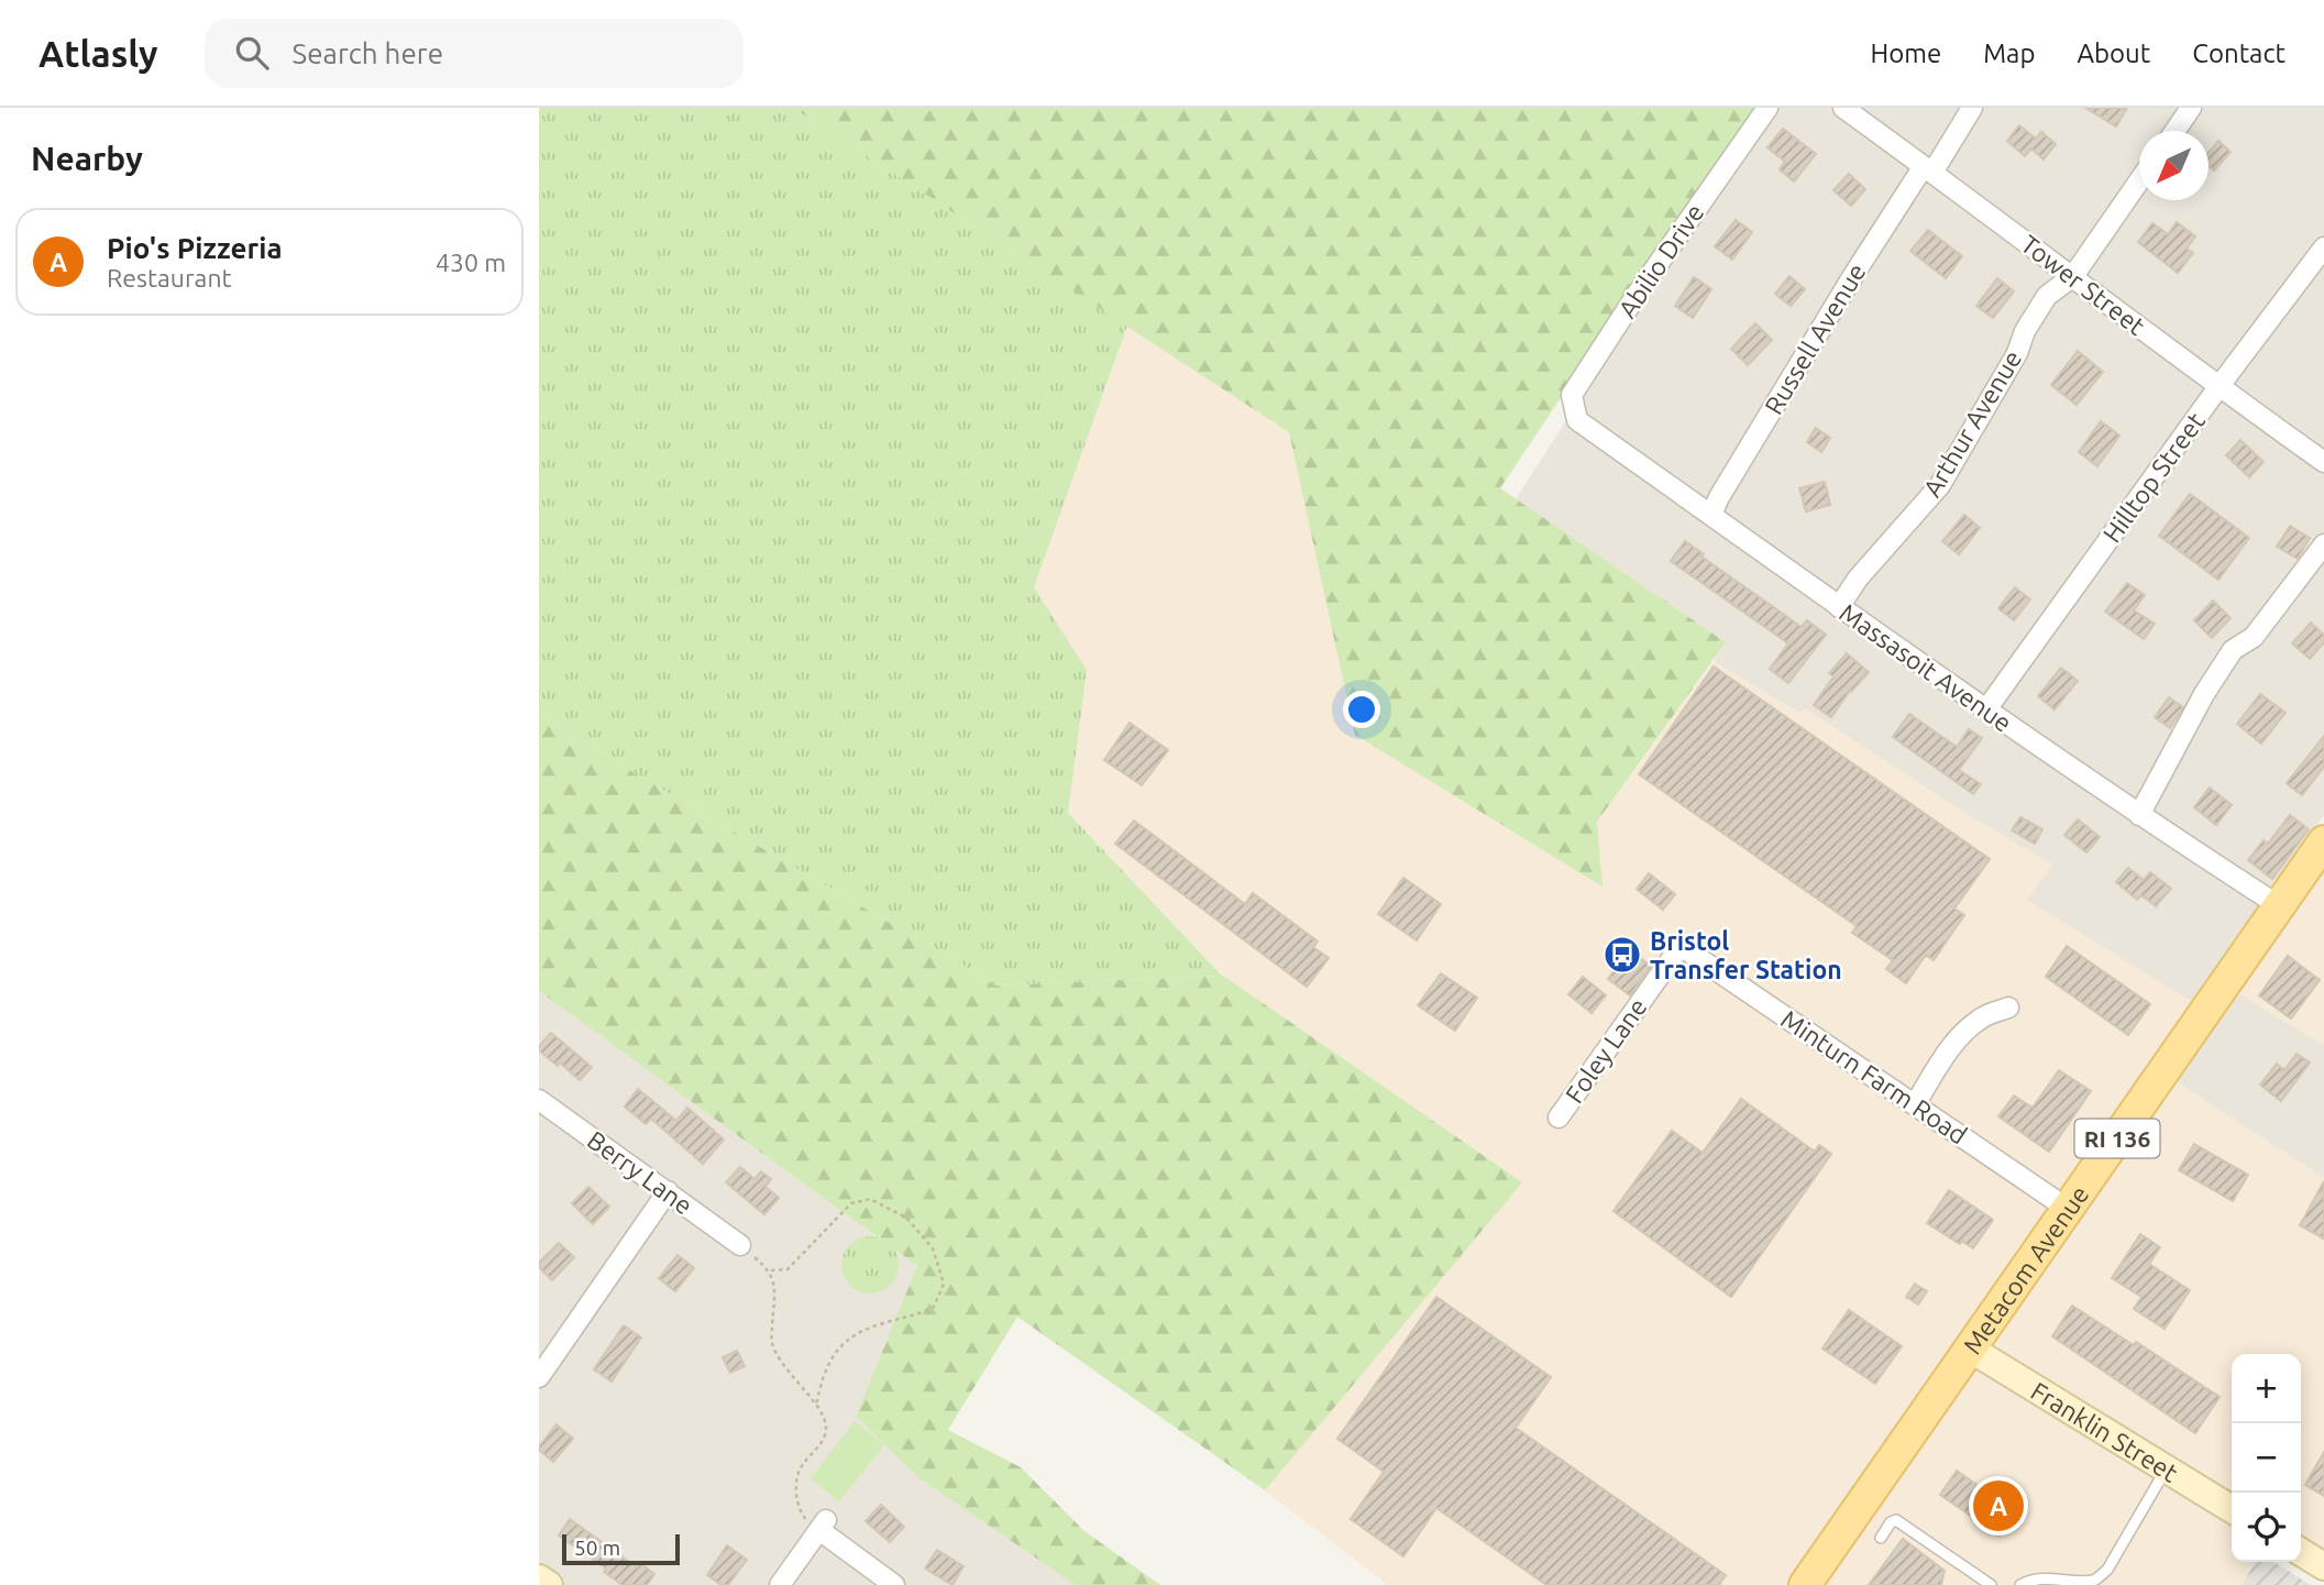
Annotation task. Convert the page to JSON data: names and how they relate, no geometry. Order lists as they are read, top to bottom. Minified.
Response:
{"streets":{"main road":["RI 136","Metacom Avenue"],"street":["Abilio Drive","Tower Street","Russell Avenue","Arthur Avenue","Hilltop Street","Massasoit Avenue","Foley Lane","Minturn Farm Road","Berry Lane","Franklin Street"]},"crossings":[["Abilio Drive","Massasoit Avenue"],["Tower Street","Russell Avenue"],["Tower Street","Arthur Avenue"],["Tower Street","Hilltop Street"],["Russell Avenue","Massasoit Avenue"],["Arthur Avenue","Massasoit Avenue"],["Hilltop Street","Massasoit Avenue"],["Massasoit Avenue","Metacom Avenue"],["Foley Lane","Minturn Farm Road"],["Minturn Farm Road","Metacom Avenue"],["Metacom Avenue","Franklin Street"]],"places":{"bus stop":["Bristol Transfer Station"]},"scale_bar":"50 m","north":"bottom left","page":{"header":"Atlasly","search":"Search here","nav":["Home","Map","About","Contact"],"heading":"Nearby","list":[{"mark":"A","name":"Pio's Pizzeria","note":"Restaurant","value":"430 m"}],"map_buttons":["+","−"],"pins":"A","scale":"50 m"}}
